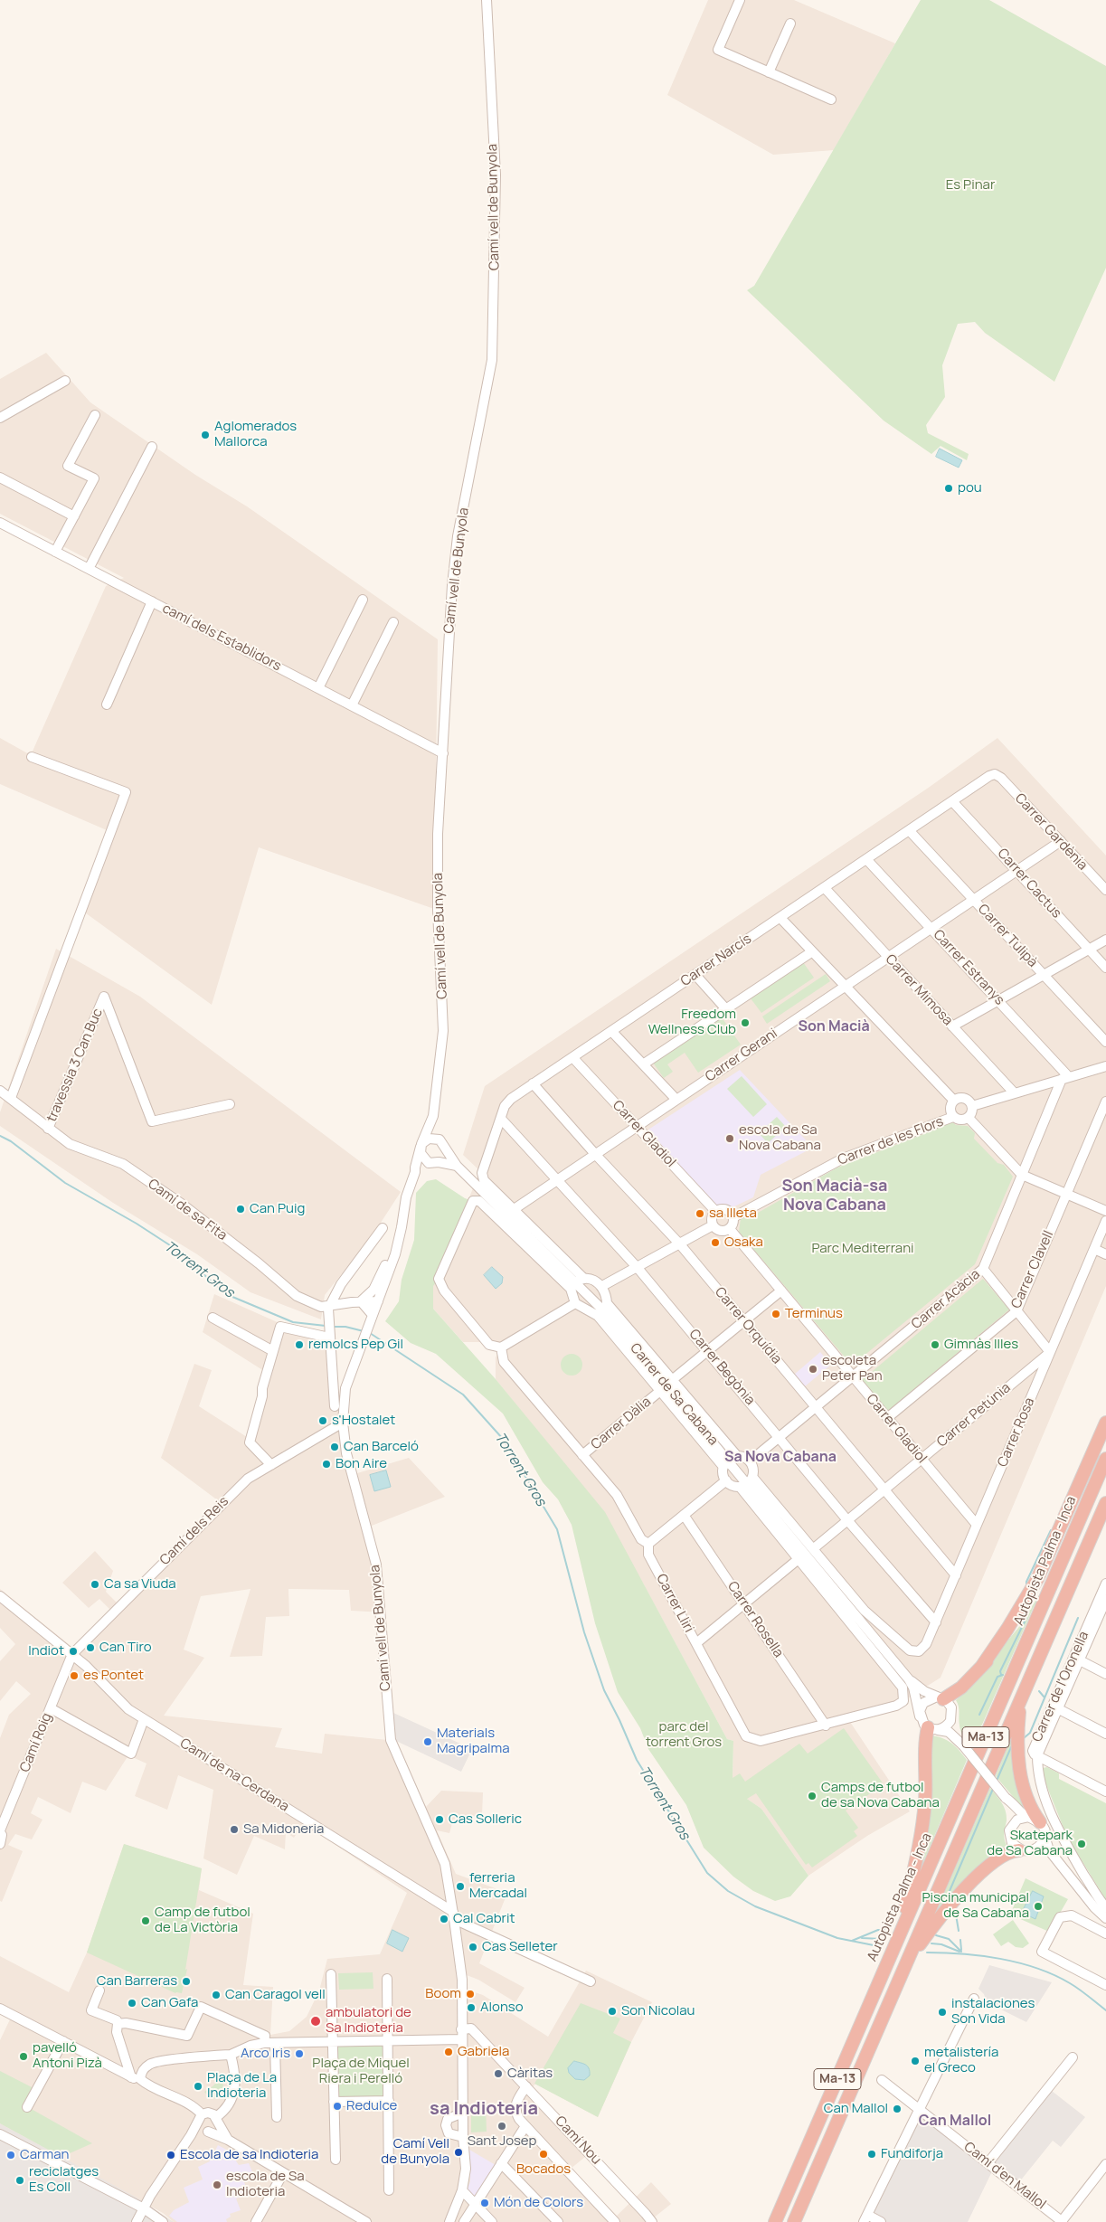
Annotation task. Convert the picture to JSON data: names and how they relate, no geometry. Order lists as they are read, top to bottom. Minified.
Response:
{"streets":{"highway":["Autopista Palma - Inca","Ma-13"],"street":["Camí vell de Bunyola","camí dels Establidors","Carrer Gardènia","Carrer Cactus","Carrer Tulipà","Carrer Narcís","Carrer Estranys","Carrer Mimosa","Carrer Gerani","travessia 3 Can Buc","Carrer Gladiol","Carrer de les Flors","Camí de sa Fita","Carrer Clavell","Carrer Acàcia","Carrer Orquídia","Carrer Begònia","Carrer de Sa Cabana","Carrer Petúnia","Carrer Dàlia","Carrer Rosa","Camí dels Reis","Carrer Lliri","Carrer Rosella","Carrer de l'Oronella","Camí Roig","Camí de na Cerdana","Camí Nou","Camí d'en Mallol"]},"crossings":[["Camí vell de Bunyola","camí dels Establidors"],["Camí vell de Bunyola","Camí de sa Fita"],["Camí vell de Bunyola","Carrer de Sa Cabana"],["Camí vell de Bunyola","Camí dels Reis"],["Camí vell de Bunyola","Camí de na Cerdana"],["Camí vell de Bunyola","Camí Nou"],["Carrer Gardènia","Carrer Narcís"],["Carrer Gardènia","Carrer Gerani"],["Carrer Cactus","Carrer Narcís"],["Carrer Cactus","Carrer Gerani"],["Carrer Tulipà","Carrer Narcís"],["Carrer Tulipà","Carrer Gerani"],["Carrer Narcís","Carrer Estranys"],["Carrer Narcís","Carrer Mimosa"],["Carrer Narcís","Carrer Gerani"],["Carrer Narcís","Carrer Gladiol"],["Carrer Narcís","Carrer Orquídia"],["Carrer Narcís","Carrer Begònia"],["Carrer Estranys","Carrer Gerani"],["Carrer Estranys","Carrer Acàcia"],["Carrer Mimosa","Carrer Gerani"],["Carrer Gerani","Carrer Gladiol"],["Carrer Gerani","Carrer Orquídia"],["Carrer Gerani","Carrer Begònia"],["travessia 3 Can Buc","Camí de sa Fita"],["Carrer Gladiol","Carrer de les Flors"],["Carrer Gladiol","Carrer Clavell"],["Carrer Gladiol","Carrer Acàcia"],["Carrer Gladiol","Carrer Petúnia"],["Carrer Gladiol","Carrer Rosa"],["Carrer Acàcia","Carrer Orquídia"],["Carrer Acàcia","Carrer Begònia"],["Carrer Orquídia","Carrer Petúnia"],["Carrer Orquídia","Carrer Rosa"],["Carrer Begònia","Carrer Petúnia"],["Carrer Begònia","Carrer Rosa"],["Carrer Petúnia","Carrer Rosa"],["Carrer Dàlia","Carrer Lliri"],["Camí dels Reis","Camí Roig"],["Camí dels Reis","Camí de na Cerdana"],["Carrer Lliri","Carrer Rosella"],["Camí Roig","Camí de na Cerdana"]],"districts":["Son Macià","Son Macià-sa Nova Cabana","Sa Nova Cabana","sa Indioteria","Can Mallol"],"water":["Torrent Gros"],"parks":["Es Pinar","Parc Mediterrani","parc del torrent Gros","Plaça de Miquel Riera i Perelló"],"places":["Aglomerados Mallorca","pou","Freedom Wellness Club","escola de Sa Nova Cabana","Can Puig","sa Illeta","Osaka","Terminus","remolcs Pep Gil","Gimnàs Illes","escoleta Peter Pan","s'Hostalet","Can Barceló","Bon Aire","Ca sa Viuda","Can Tiro","Indiot","es Pontet","Materials Magripalma","Camps de futbol de sa Nova Cabana","Cas Solleric","Sa Midoneria","Skatepark de Sa Cabana","ferreria Mercadal","Piscina municipal de Sa Cabana","Cal Cabrit","Camp de futbol de La Victòria","Cas Selleter","Can Barreras","Boom","Can Caragol vell","Can Gafa","Alonso","Son Nicolau","instalaciones Son Vida","ambulatori de Sa Indioteria","Gabriela","Arco Iris","pavelló Antoni Pizà","metalistería el Greco","Càritas","Plaça de La Indioteria","Redulce","Can Mallol","Sant Josep","Camí Vell de Bunyola","Bocados","Fundiforja","Carman","Escola de sa Indioteria","reciclatges Es Coll","escola de Sa Indioteria","Món de Colors"]}
